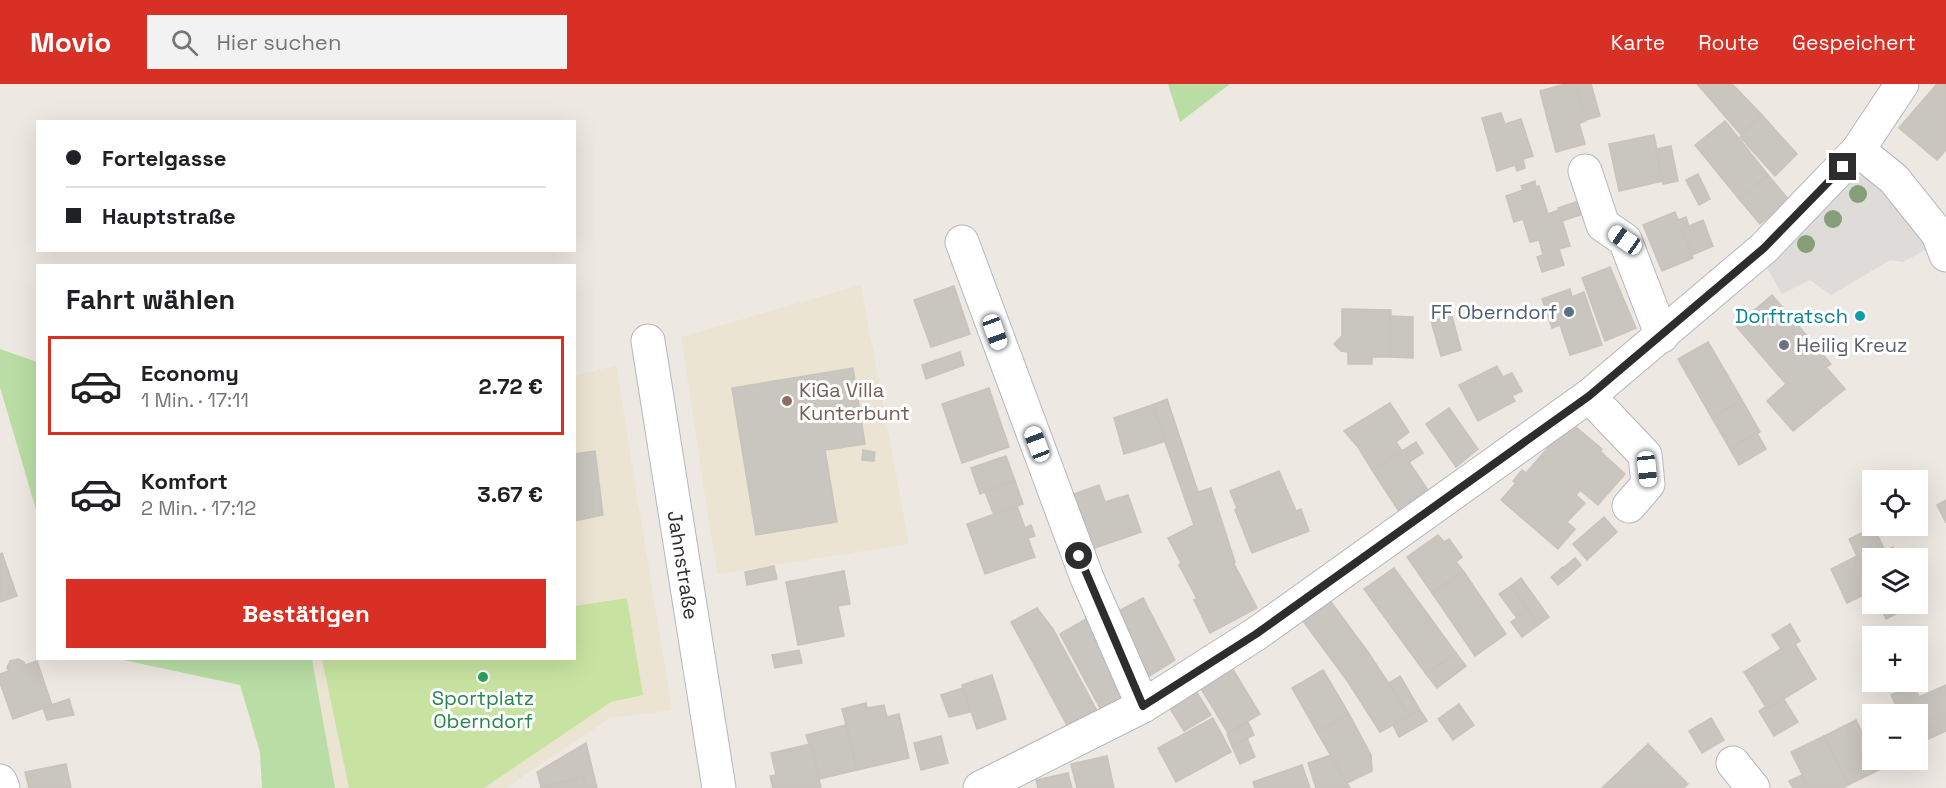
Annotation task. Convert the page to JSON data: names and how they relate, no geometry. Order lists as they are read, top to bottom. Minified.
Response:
{"streets":{"street":["Jahnstraße"]},"places":["FF Oberndorf","Dorftratsch","Heilig Kreuz","KiGa Villa Kunterbunt","Sportplatz Oberndorf"],"page":{"header":"Movio","search":"Hier suchen","nav":["Karte","Route","Gespeichert"],"banner":["Fortelgasse","Hauptstraße"],"heading":"Fahrt wählen","list":[{"name":"Economy","note":"1 Min. · 17:11","value":"2.72 €"},{"name":"Komfort","note":"2 Min. · 17:12","value":"3.67 €"}],"map_buttons":["+","−"],"buttons":"Bestätigen"}}
